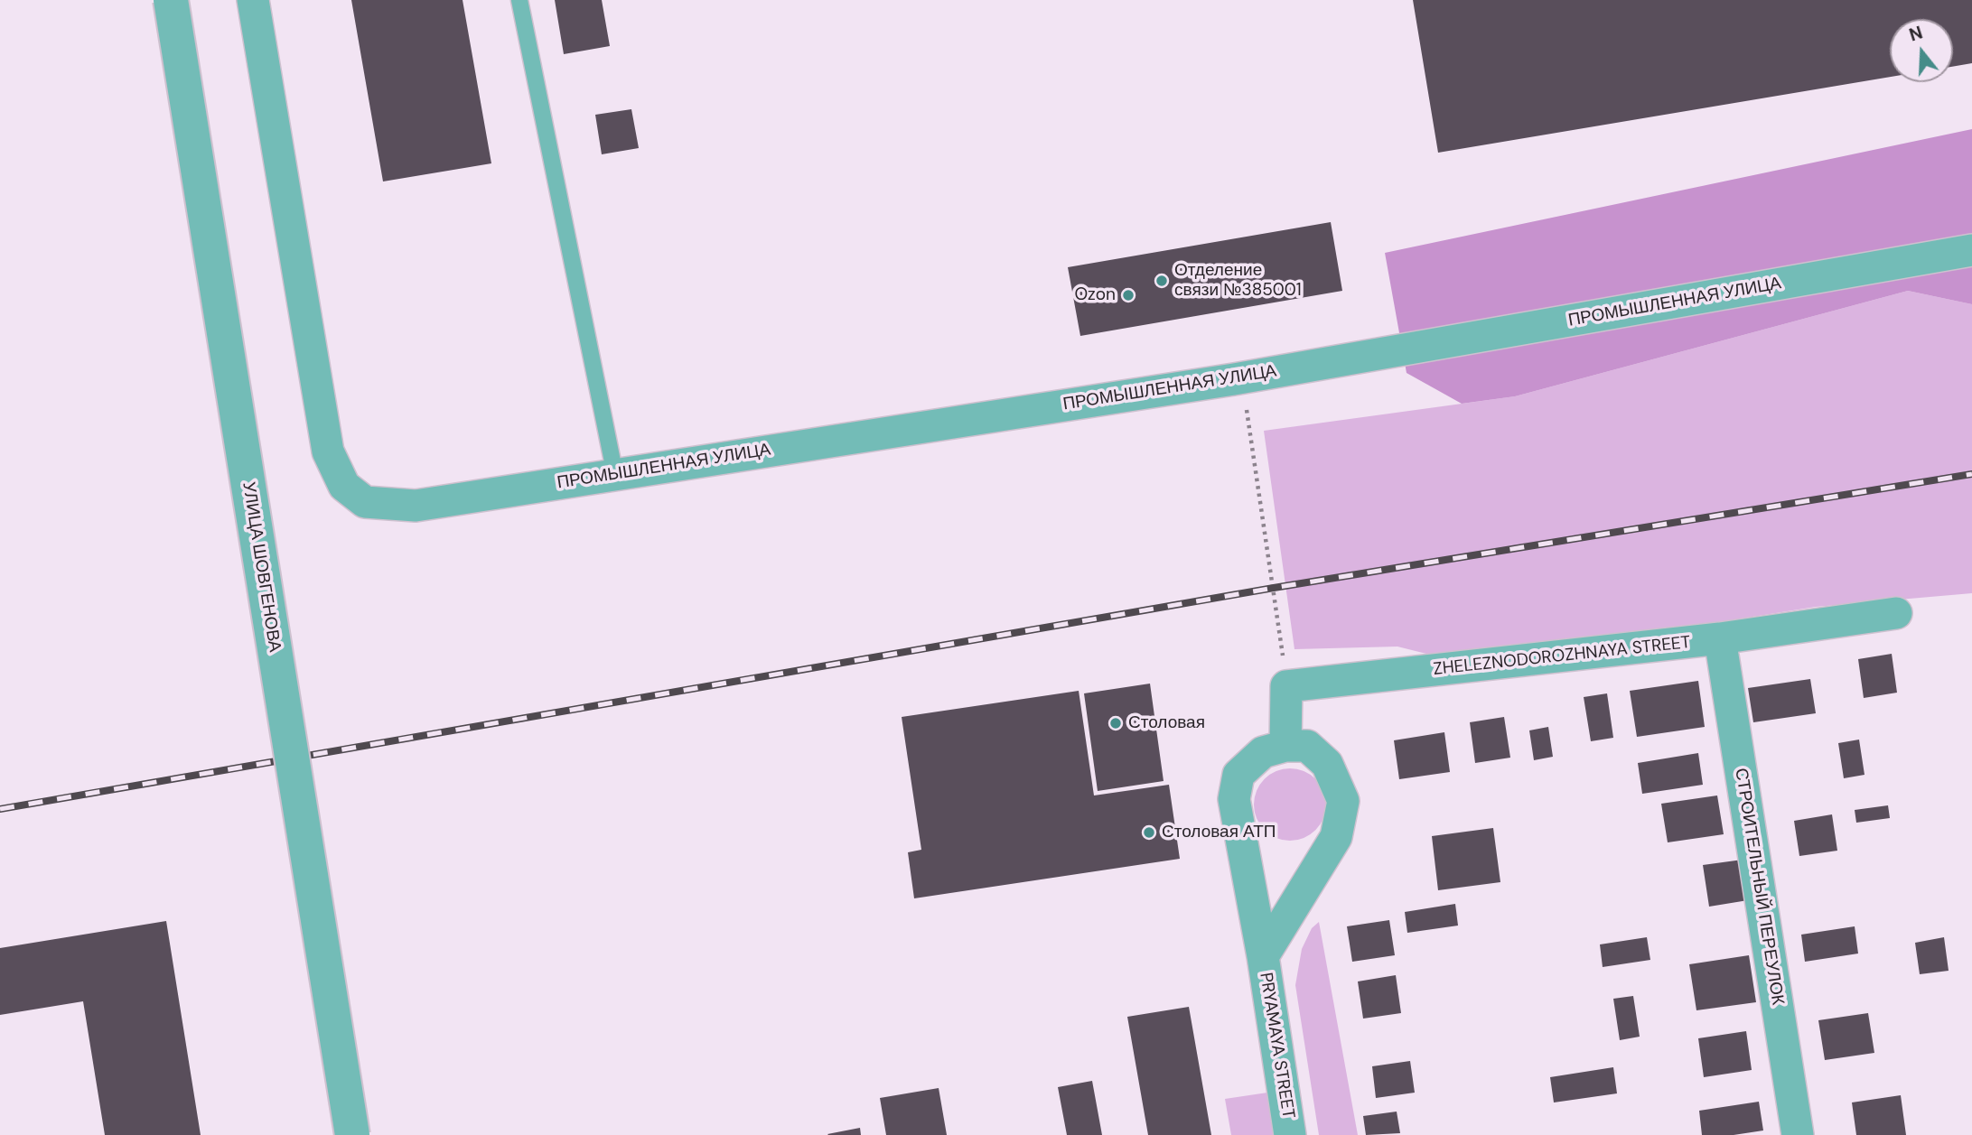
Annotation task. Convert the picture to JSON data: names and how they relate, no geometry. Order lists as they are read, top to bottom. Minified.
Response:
{"streets":{"street":["ПРОМЫШЛЕННАЯ УЛИЦА","УЛИЦА ШОВГЕНОВА","ZHELEZNODOROZHNAYA STREET","СТРОИТЕЛЬНЫЙ ПЕРЕУЛОК","PRYAMAYA STREET"]},"crossings":[["ZHELEZNODOROZHNAYA STREET","СТРОИТЕЛЬНЫЙ ПЕРЕУЛОК"]],"places":["Отделение связи №385001","Ozon","Столовая","Столовая АТП"],"north":"top"}
